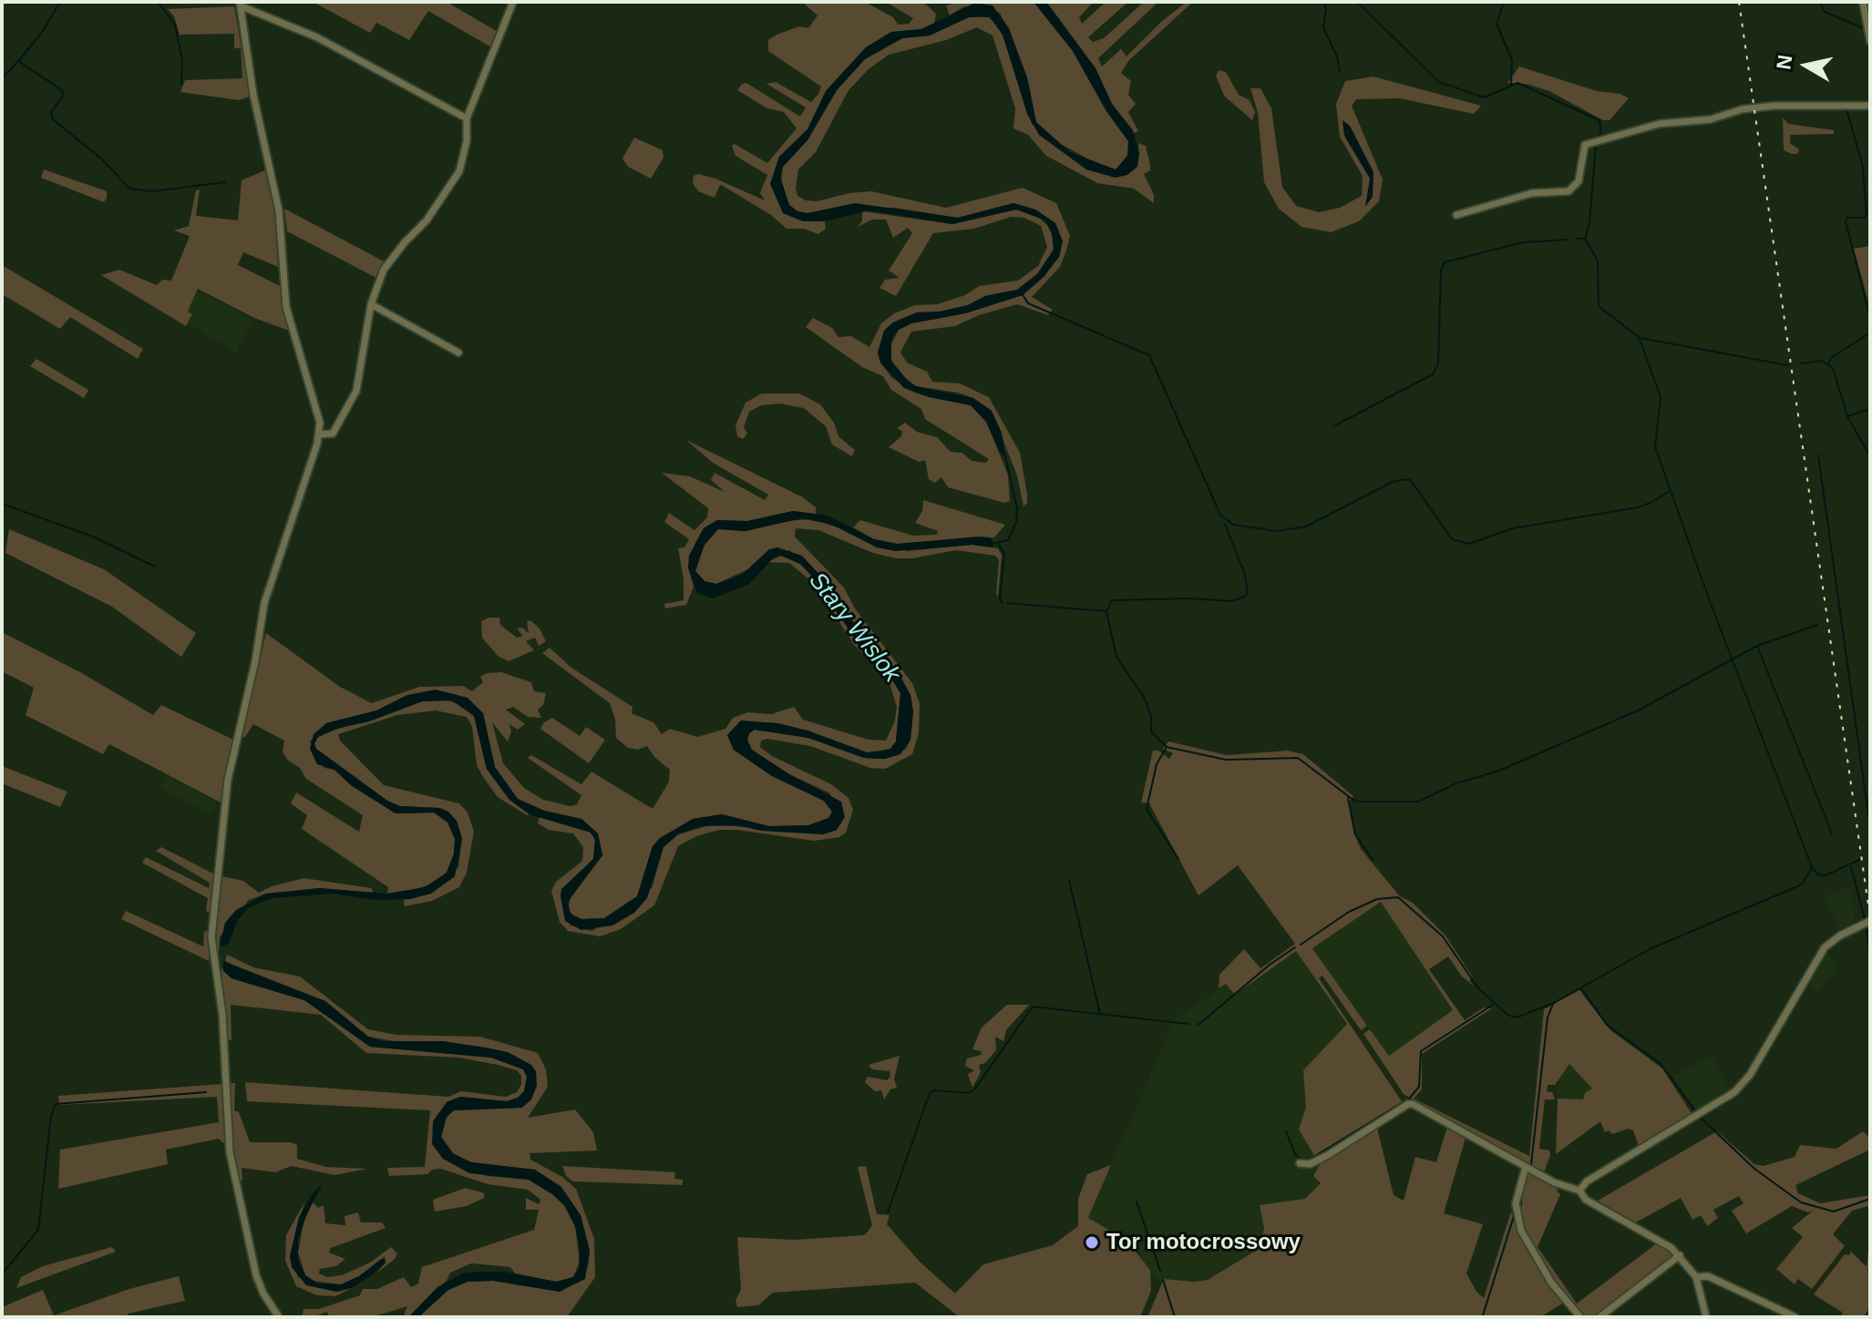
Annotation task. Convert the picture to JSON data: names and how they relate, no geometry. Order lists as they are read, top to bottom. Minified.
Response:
{"water":["Stary Wislok"],"places":["Tor motocrossowy"],"north":"left"}
